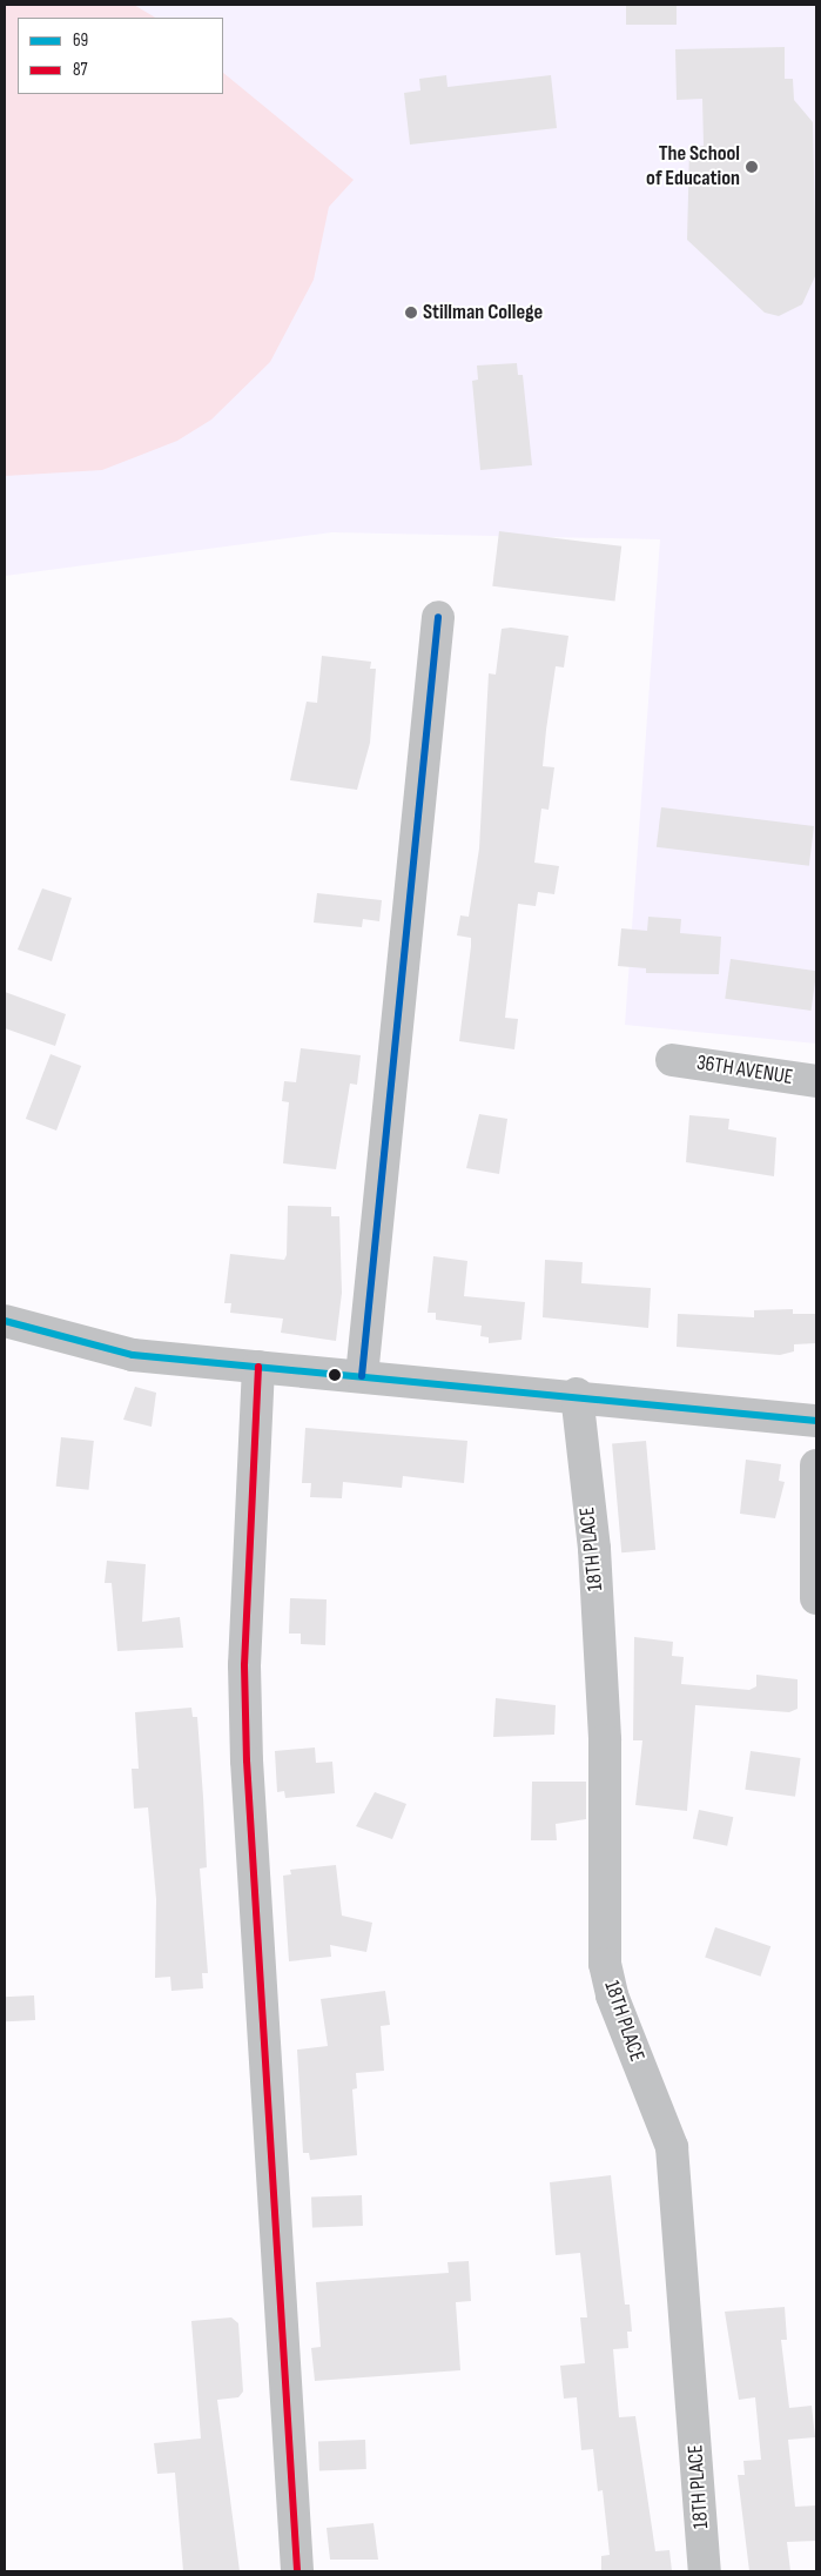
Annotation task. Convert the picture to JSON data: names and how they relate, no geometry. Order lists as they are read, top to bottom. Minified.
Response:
{"streets":{"street":["36TH AVENUE","18TH PLACE"]},"places":["The School of Education","Stillman College"],"lines":["transit line 69","transit line 87"],"legend":["69","87"]}
